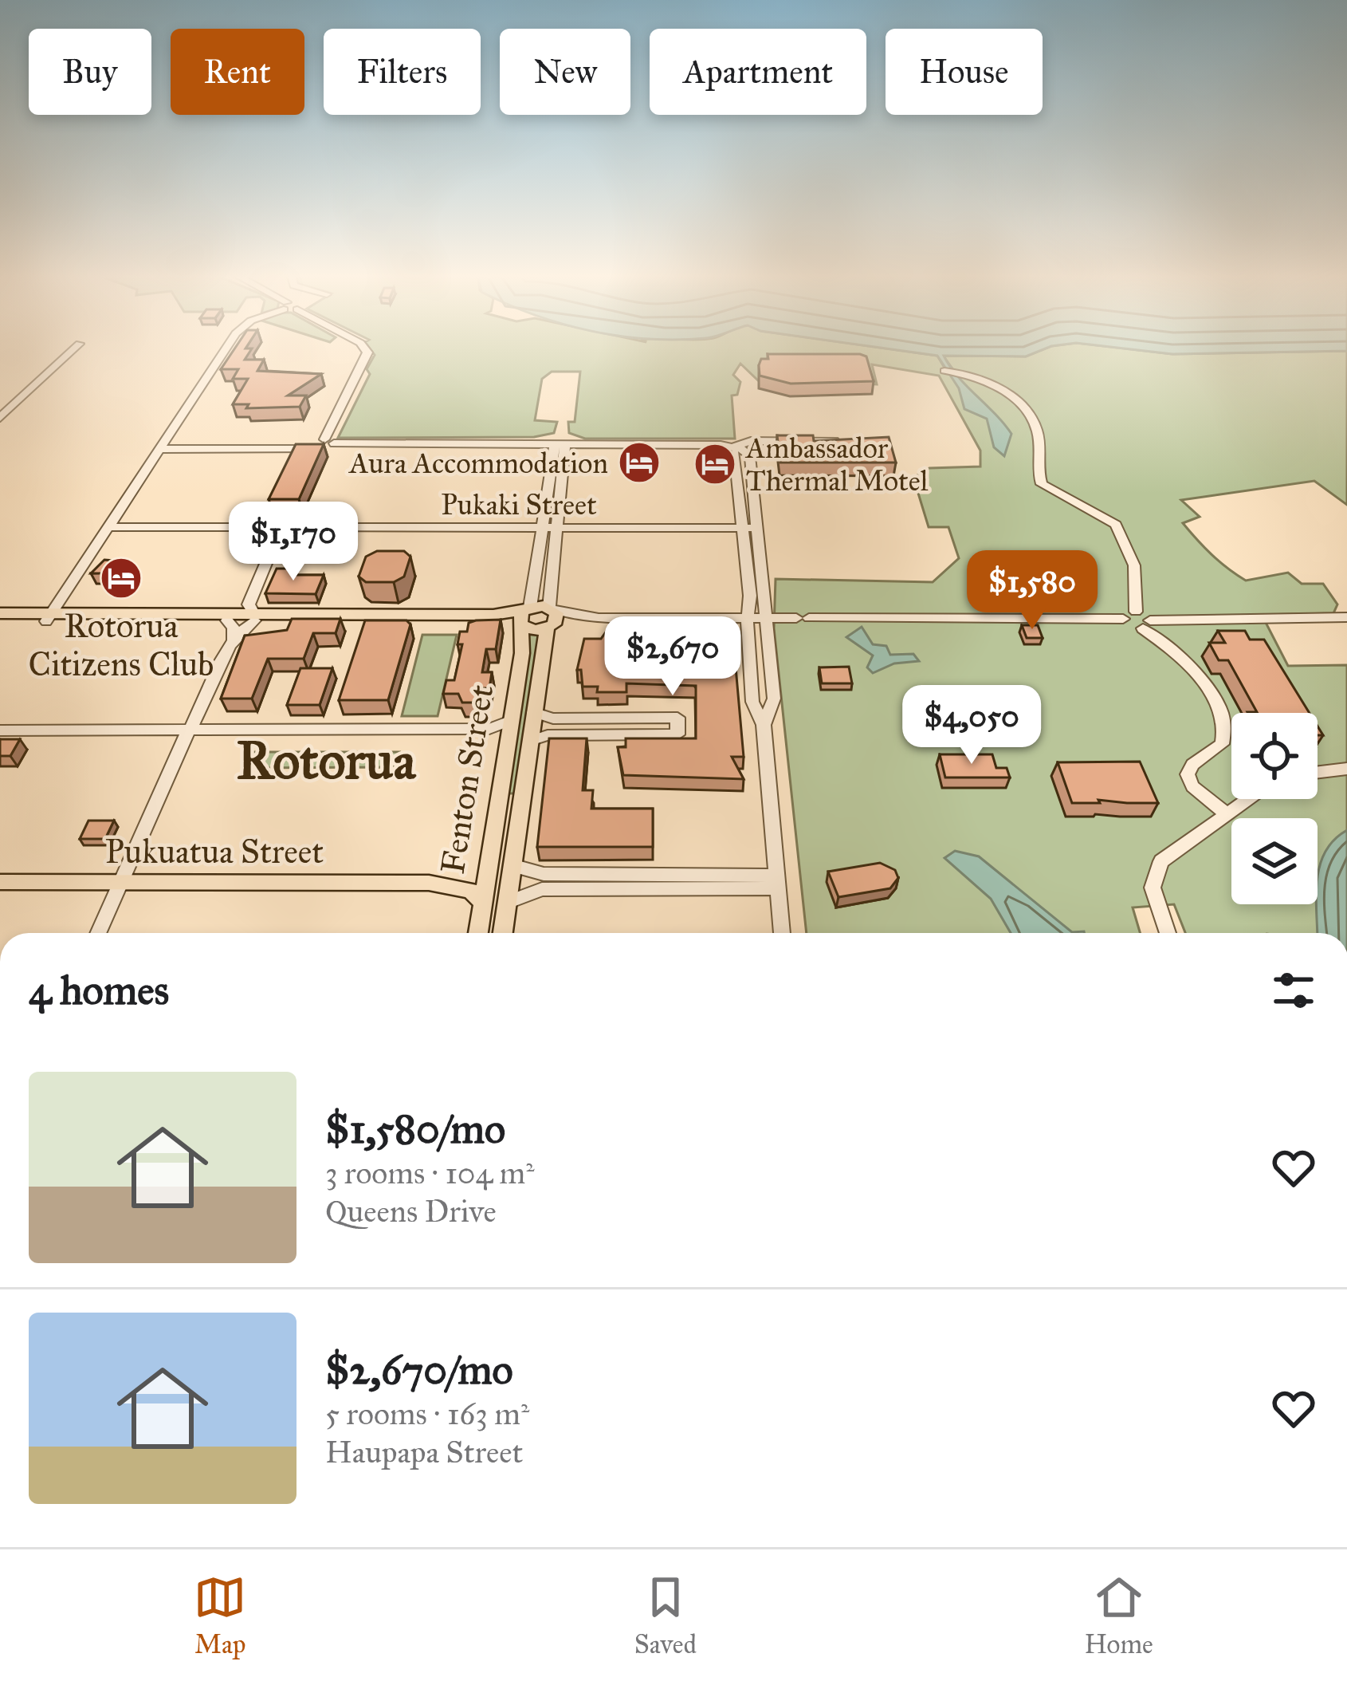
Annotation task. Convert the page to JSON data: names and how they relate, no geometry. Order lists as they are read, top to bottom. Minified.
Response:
{"streets":{"main road":["Fenton Street","Pukuatua Street"],"street":["Pukaki Street"]},"crossings":[["Pukaki Street","Fenton Street"],["Fenton Street","Pukuatua Street"]],"districts":["Rotorua"],"places":{"hotel":["Aura Accommodation","Ambassador Thermal Motel","Rotorua Citizens Club"]},"page":{"chip":["Buy","Rent","Filters","New","Apartment","House"],"price":["$1,170","$1,580","$2,670","$4,050"],"heading":"4 homes","list":[{"name":"$1,580/mo","note":"3 rooms · 104 m² · Queens Drive"},{"name":"$2,670/mo","note":"5 rooms · 163 m² · Haupapa Street"}],"tabs":["Map","Saved","Home"]}}
